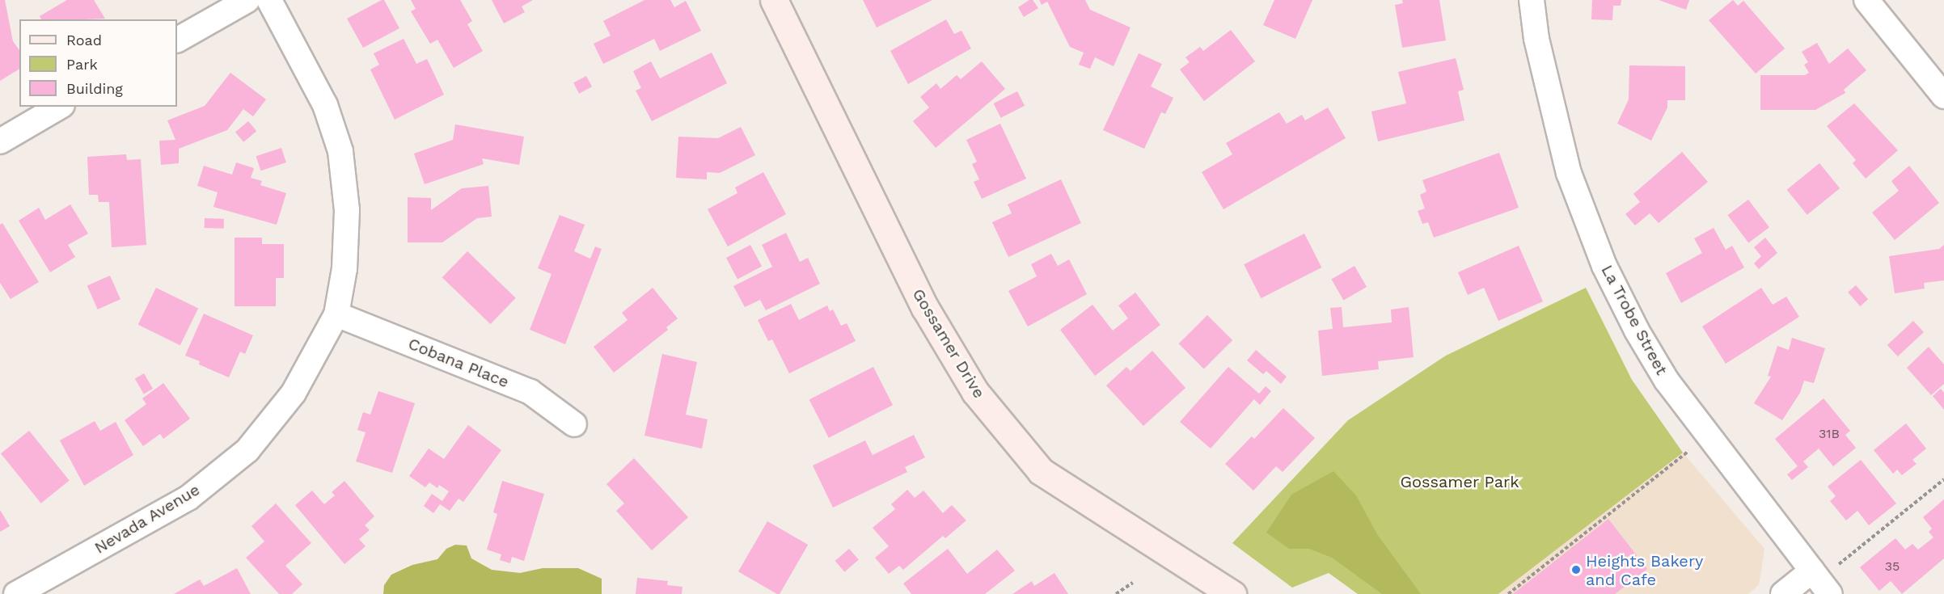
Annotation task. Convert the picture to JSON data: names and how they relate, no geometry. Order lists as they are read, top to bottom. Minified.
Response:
{"streets":{"main road":["Gossamer Drive"],"street":["La Trobe Street","Cobana Place","Nevada Avenue"]},"crossings":[["Cobana Place","Nevada Avenue"]],"parks":["Gossamer Park"],"places":["Heights Bakery and Cafe"],"house_numbers":["31B","35"],"legend":["Road","Park","Building"]}
